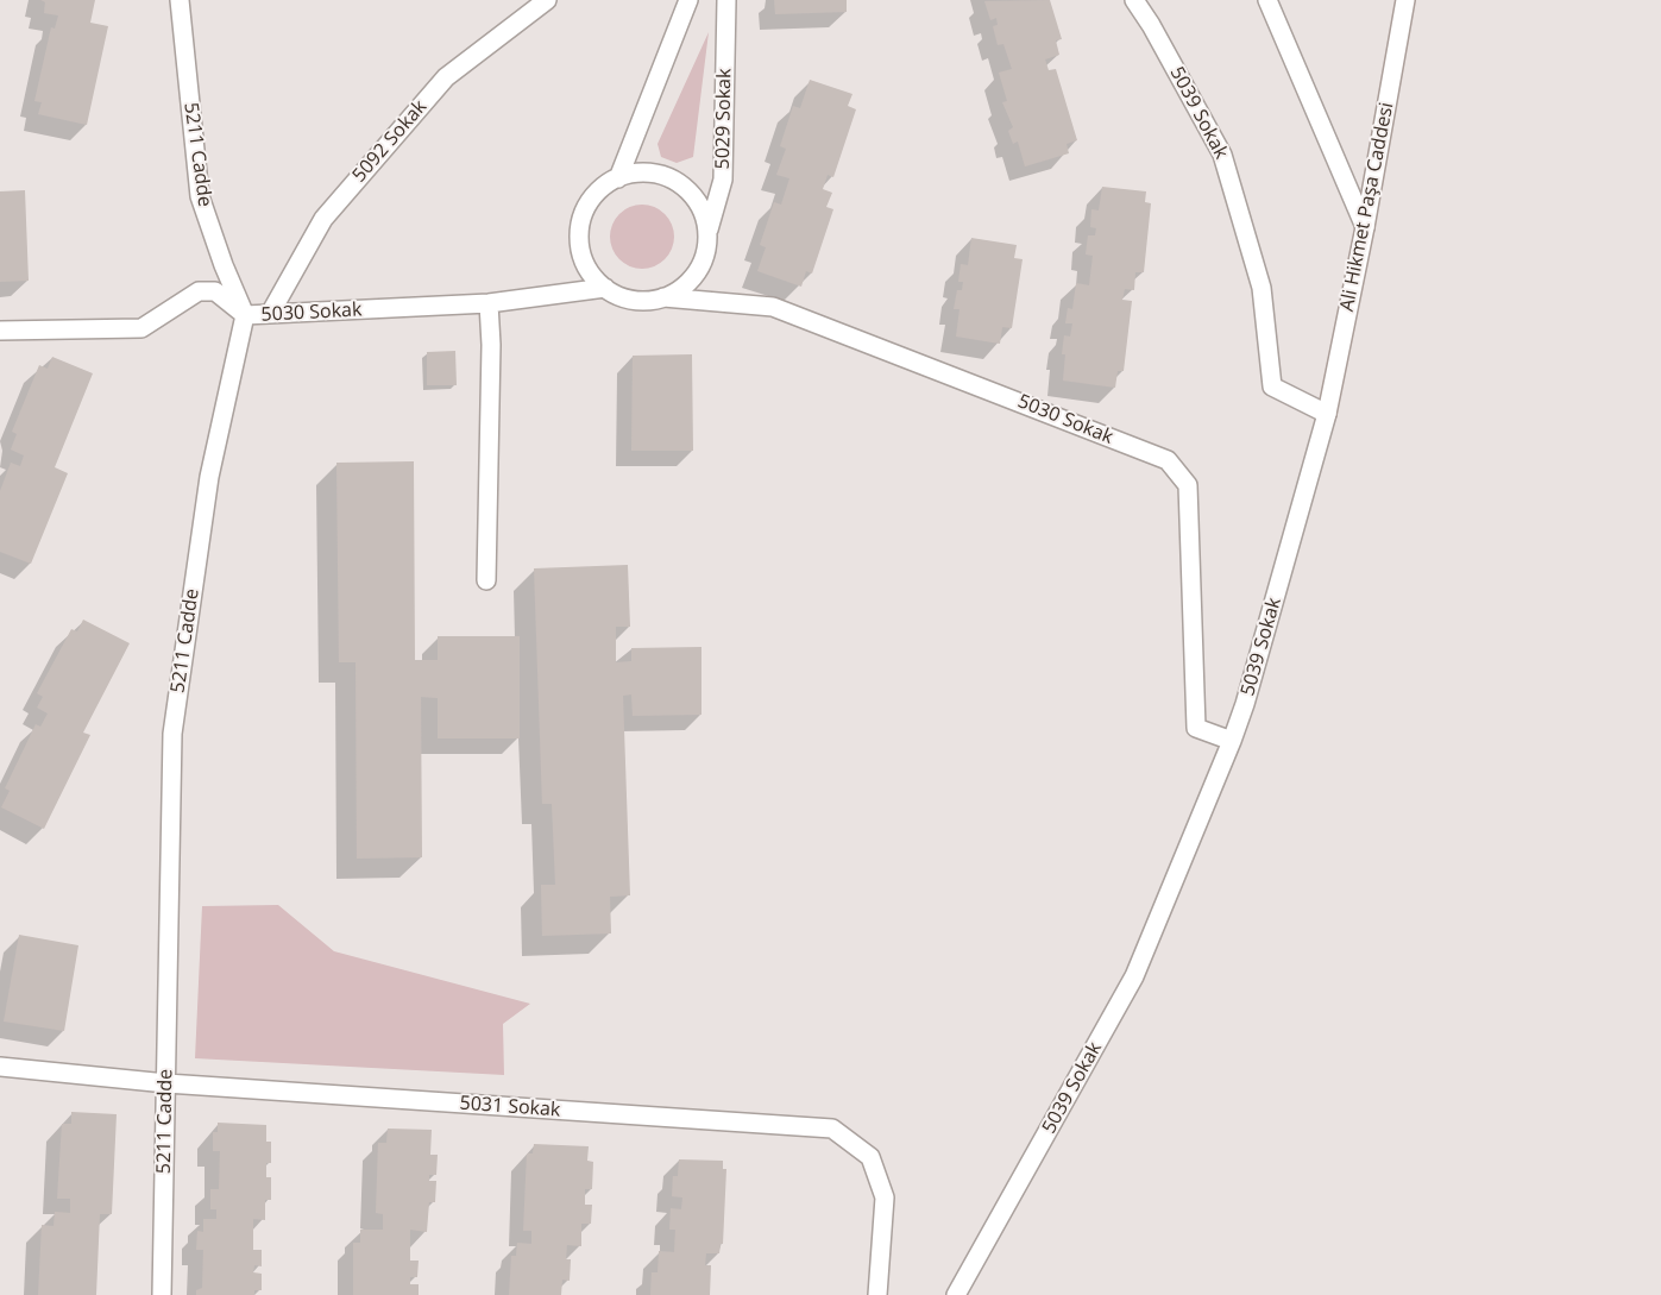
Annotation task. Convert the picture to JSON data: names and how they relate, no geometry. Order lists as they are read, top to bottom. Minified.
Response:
{"streets":{"street":["5039 Sokak","5029 Sokak","5092 Sokak","5211 Cadde","Ali Hikmet Paşa Caddesi","5030 Sokak","5031 Sokak"]},"crossings":[["5039 Sokak","Ali Hikmet Paşa Caddesi"],["5039 Sokak","5030 Sokak"],["5029 Sokak","5030 Sokak"],["5092 Sokak","5030 Sokak"],["5211 Cadde","5030 Sokak"],["5211 Cadde","5031 Sokak"]]}
